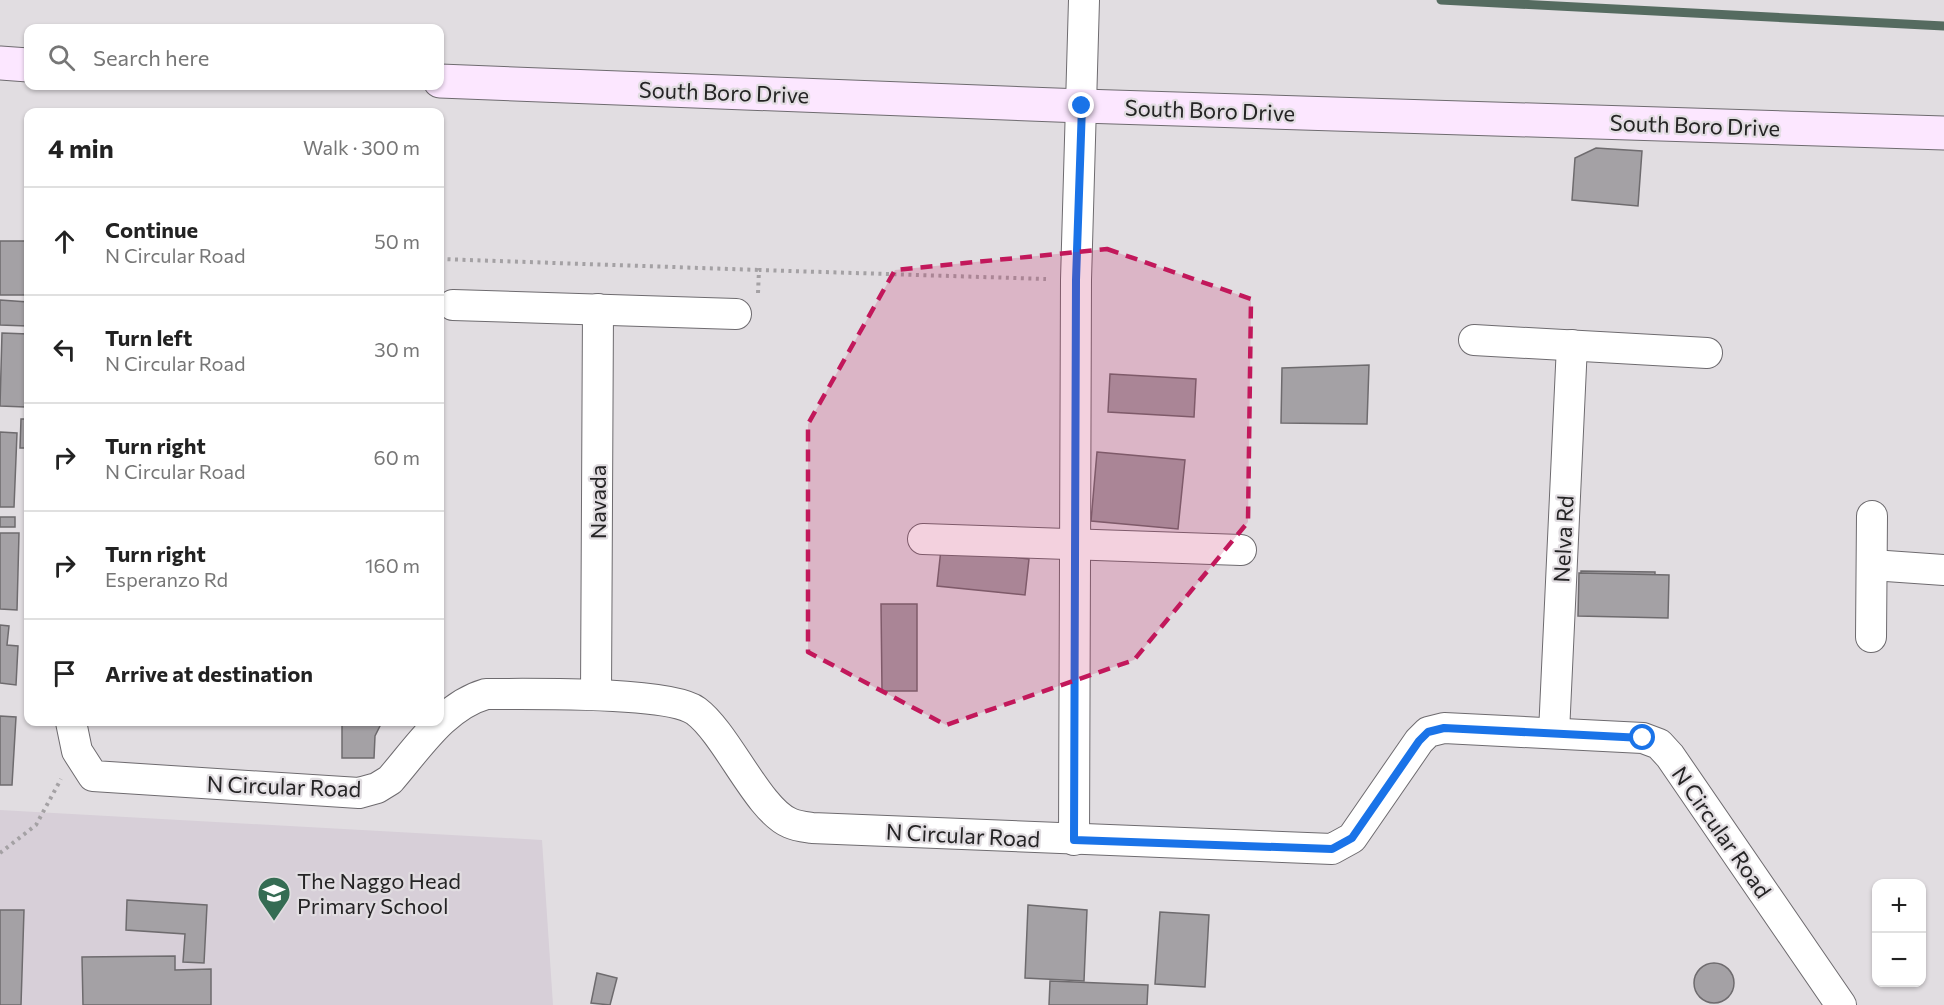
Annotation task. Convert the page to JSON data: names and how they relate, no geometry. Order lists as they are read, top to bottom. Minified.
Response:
{"streets":{"main road":["South Boro Drive"],"street":["Navada","Nelva Rd","N Circular Road"]},"crossings":[["Navada","N Circular Road"],["Nelva Rd","N Circular Road"]],"places":{"school or university":["The Naggo Head Primary School"]},"page":{"search":"Search here","heading":["4 min","Walk · 300 m"],"list":[["Continue","N Circular Road","50 m"],["Turn left","N Circular Road","30 m"],["Turn right","N Circular Road","60 m"],["Turn right","Esperanzo Rd","160 m"],"Arrive at destination"],"map_buttons":["+","−"]}}
